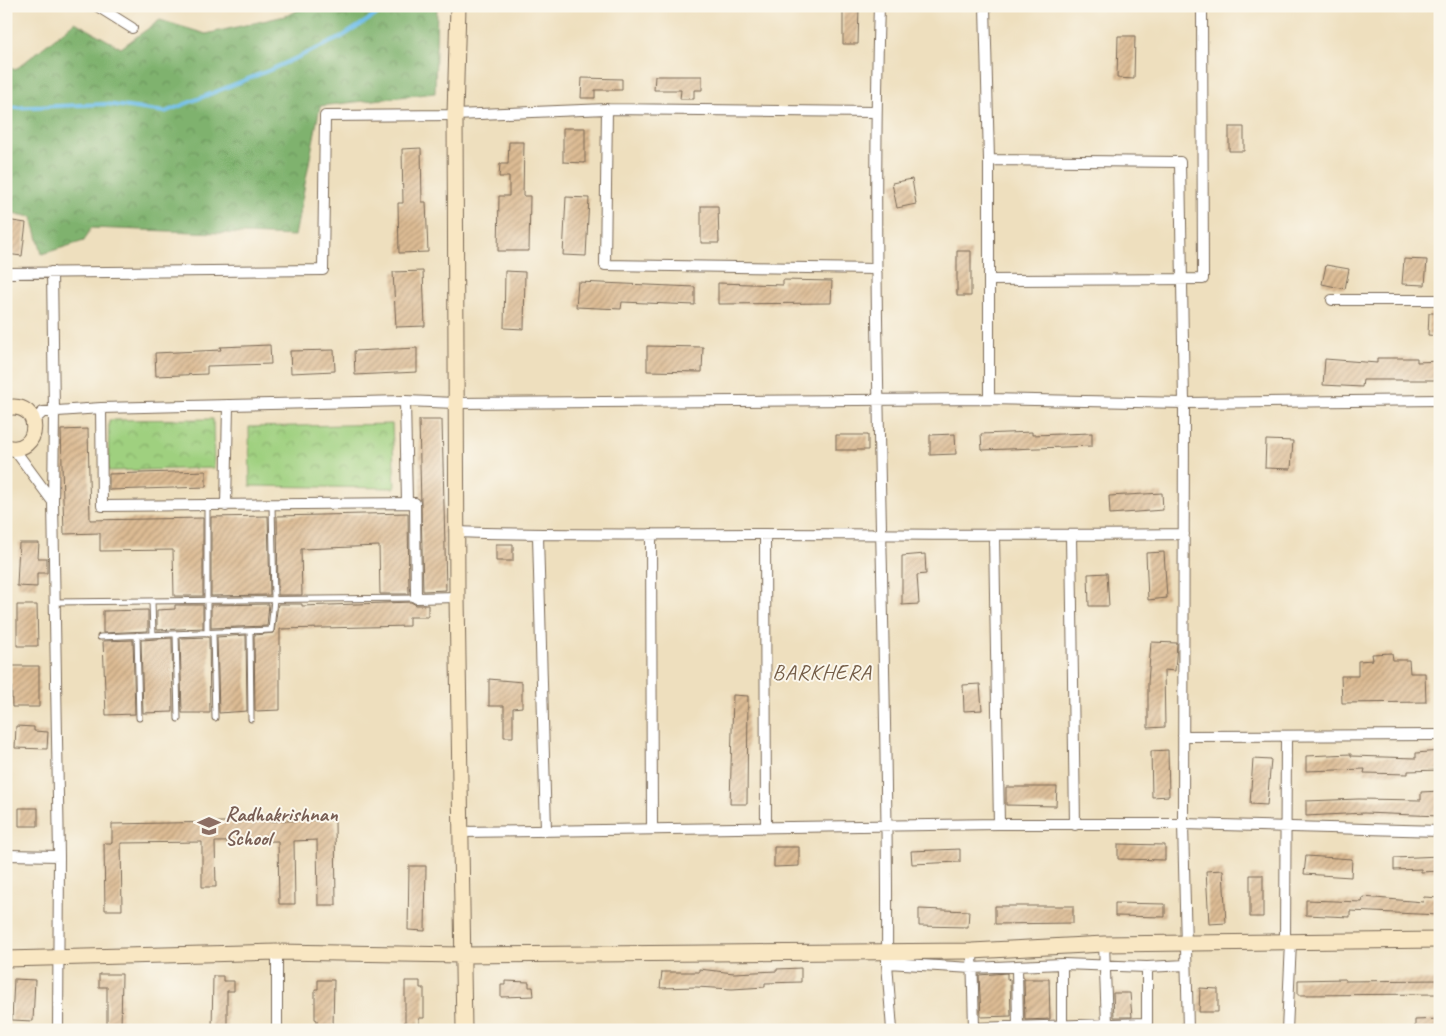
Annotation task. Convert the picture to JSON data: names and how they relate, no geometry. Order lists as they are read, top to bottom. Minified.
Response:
{"districts":["BARKHERA"],"places":{"school or university":["Radhakrishnan School"]}}
